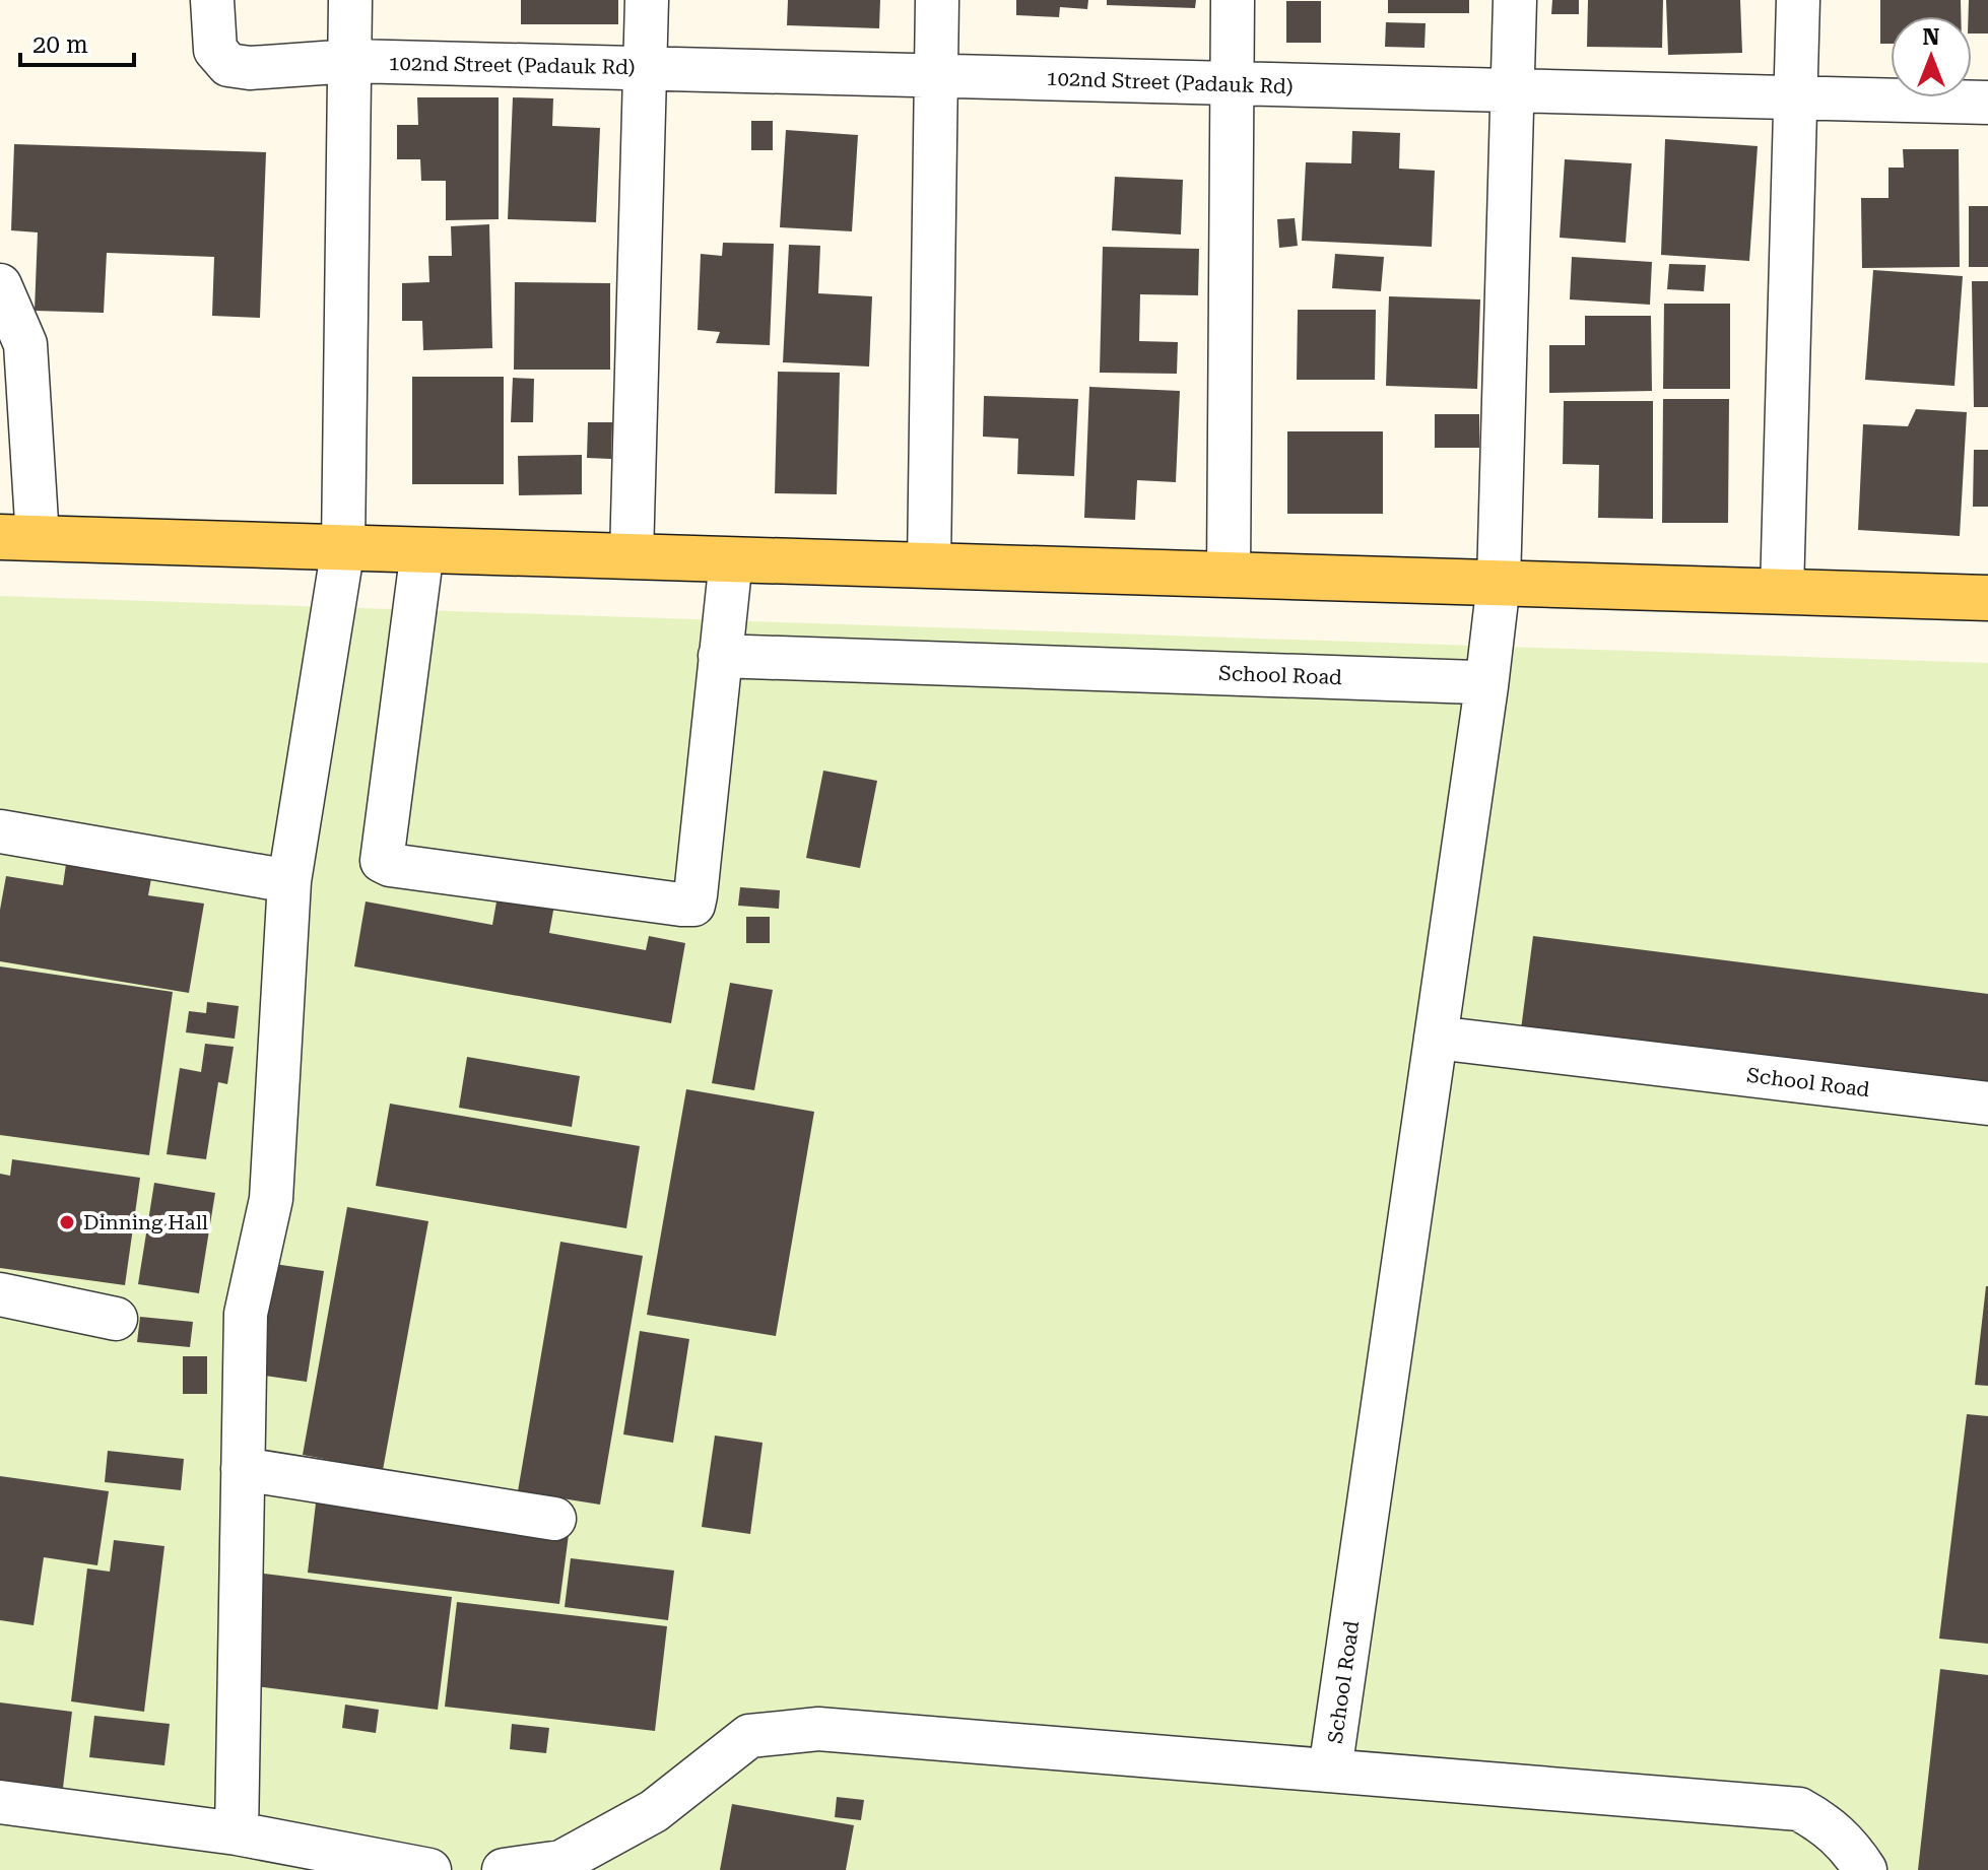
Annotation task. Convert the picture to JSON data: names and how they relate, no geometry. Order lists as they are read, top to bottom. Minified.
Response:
{"streets":{"lane":["102nd Street (Padauk Rd)","School Road"]},"places":["Dinning Hall"],"scale_bar":"20 m","north":"top"}
